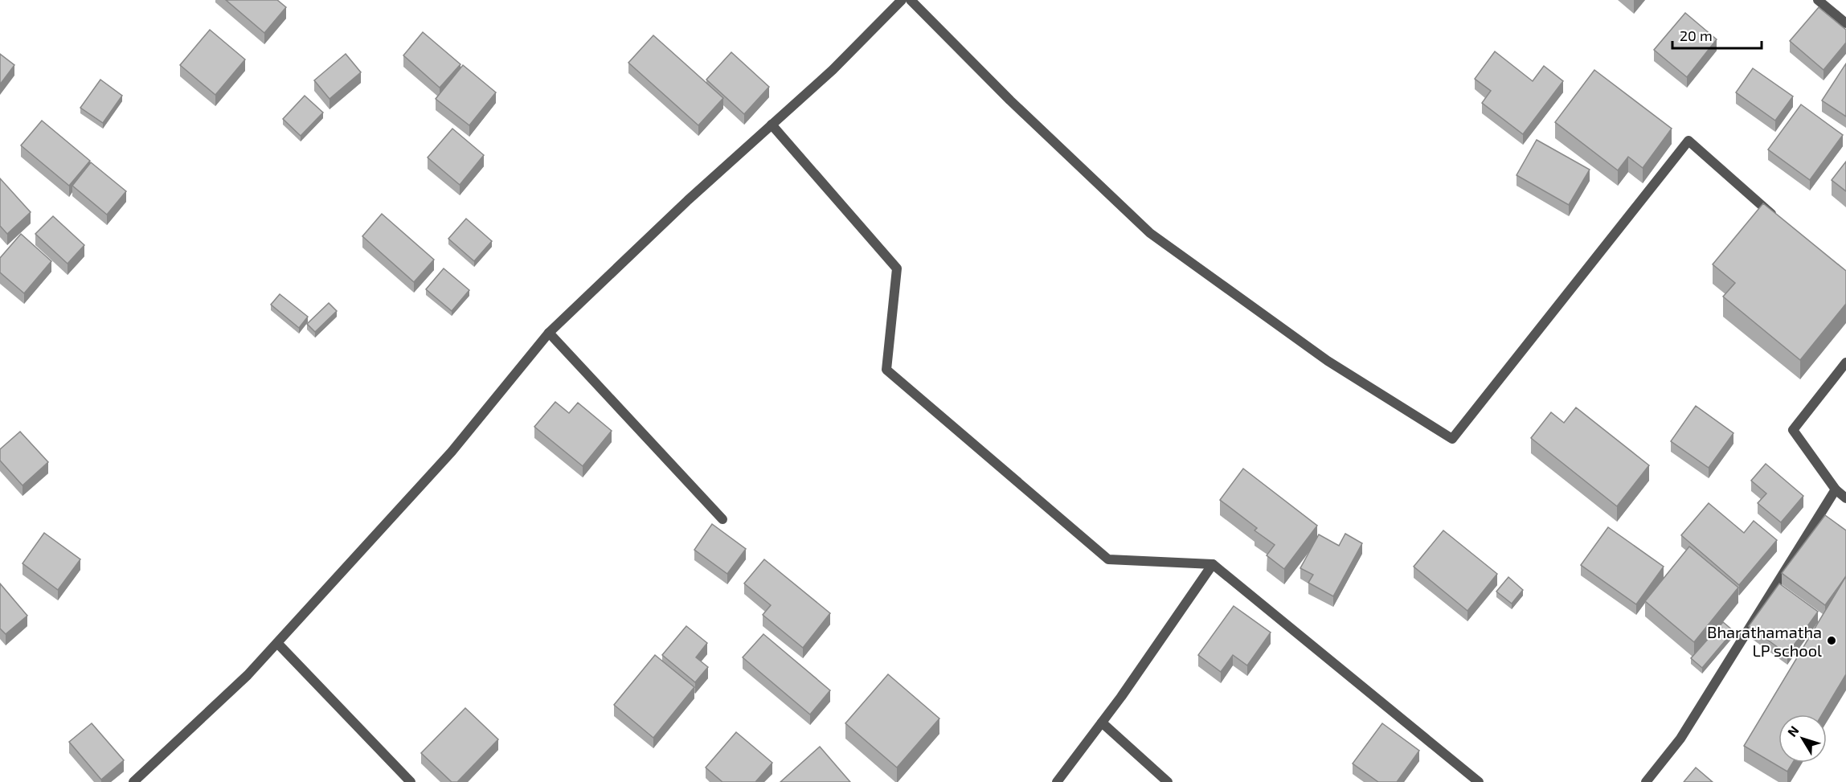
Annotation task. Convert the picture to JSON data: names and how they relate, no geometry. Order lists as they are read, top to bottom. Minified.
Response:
{"places":["Bharathamatha LP school"],"scale_bar":"20 m","north":"top left"}
